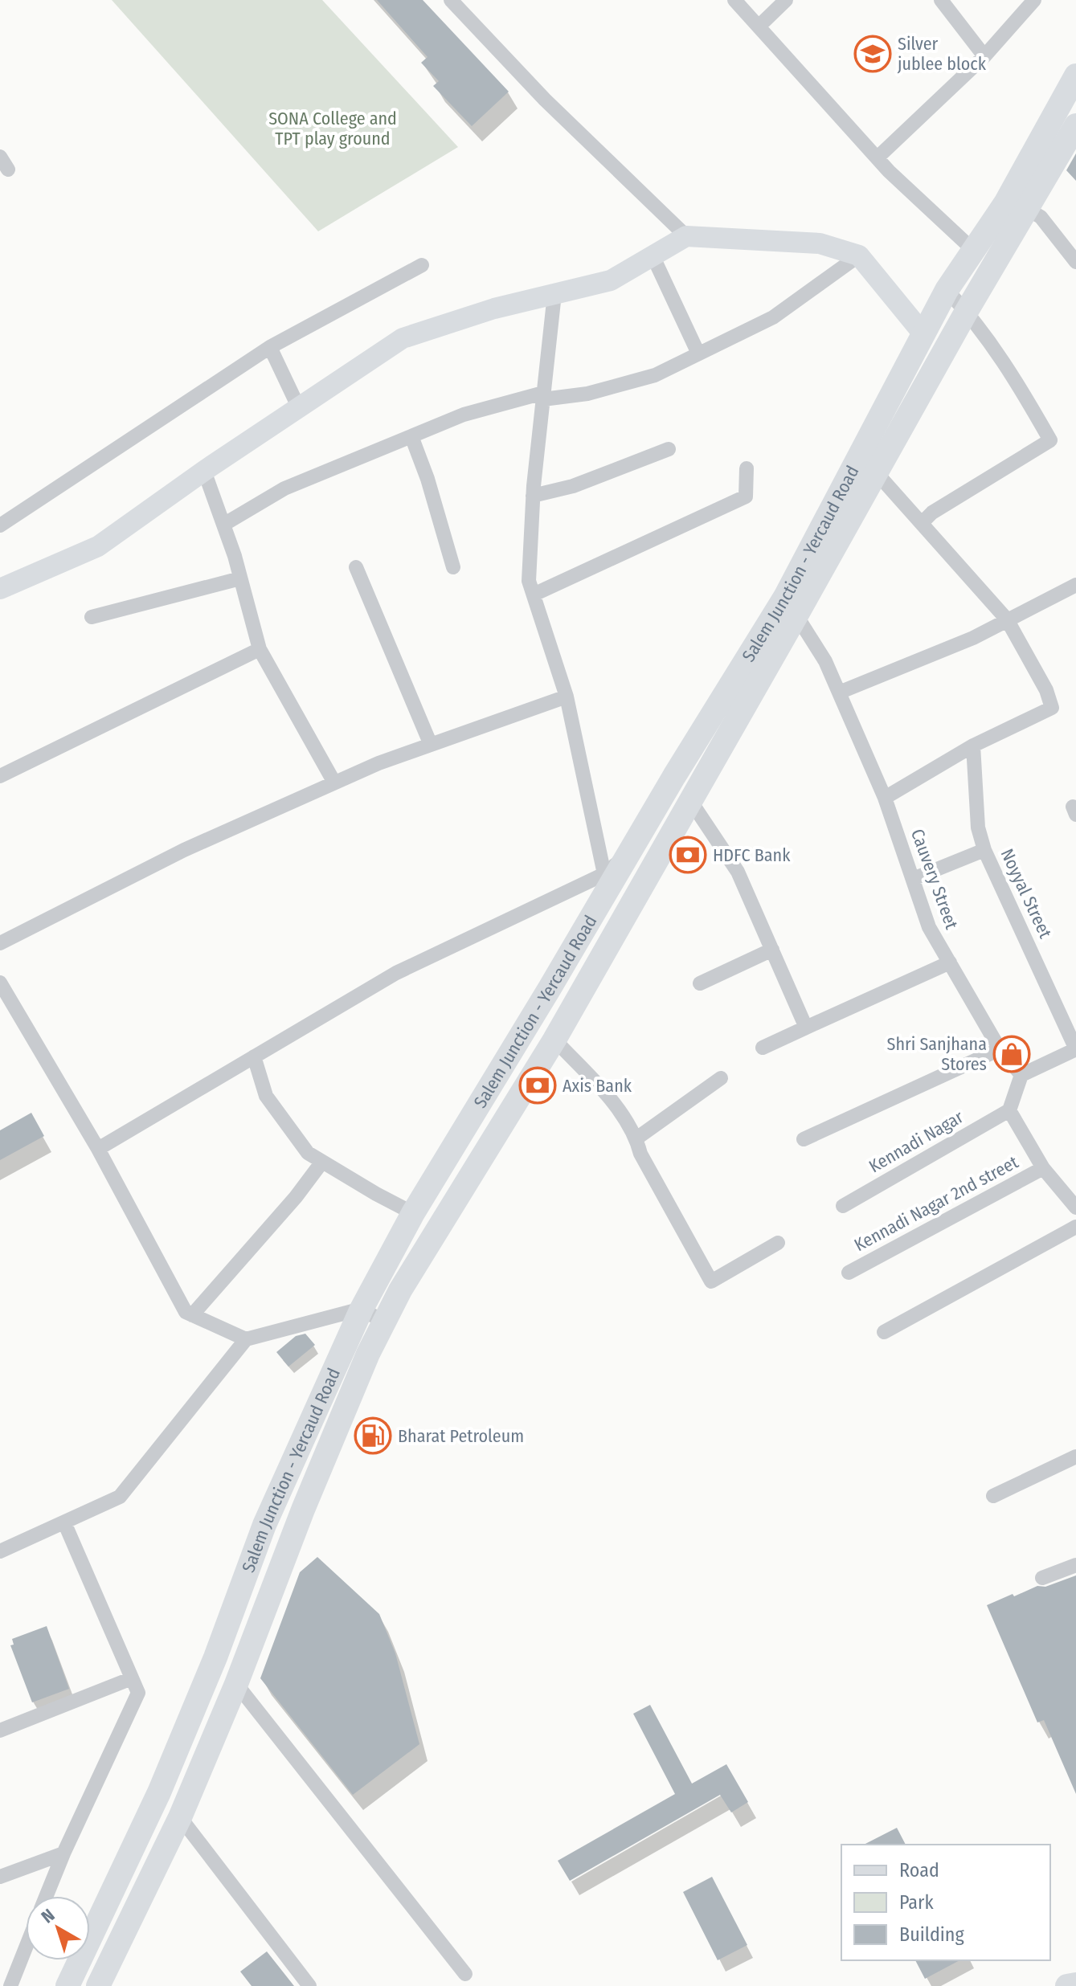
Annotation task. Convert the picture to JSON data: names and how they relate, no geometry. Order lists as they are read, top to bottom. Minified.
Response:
{"streets":{"main road":["Salem Junction - Yercaud Road"],"street":["Cauvery Street","Noyyal Street","Kennadi Nagar","Kennadi Nagar 2nd street"]},"parks":["SONA College and TPT play ground"],"places":{"school or university":["Silver jublee block"],"bank":["HDFC Bank","Axis Bank"],"shop":["Shri Sanjhana Stores"],"fuel station":["Bharat Petroleum"]},"legend":["Road","Park","Building"],"north":"top left"}
